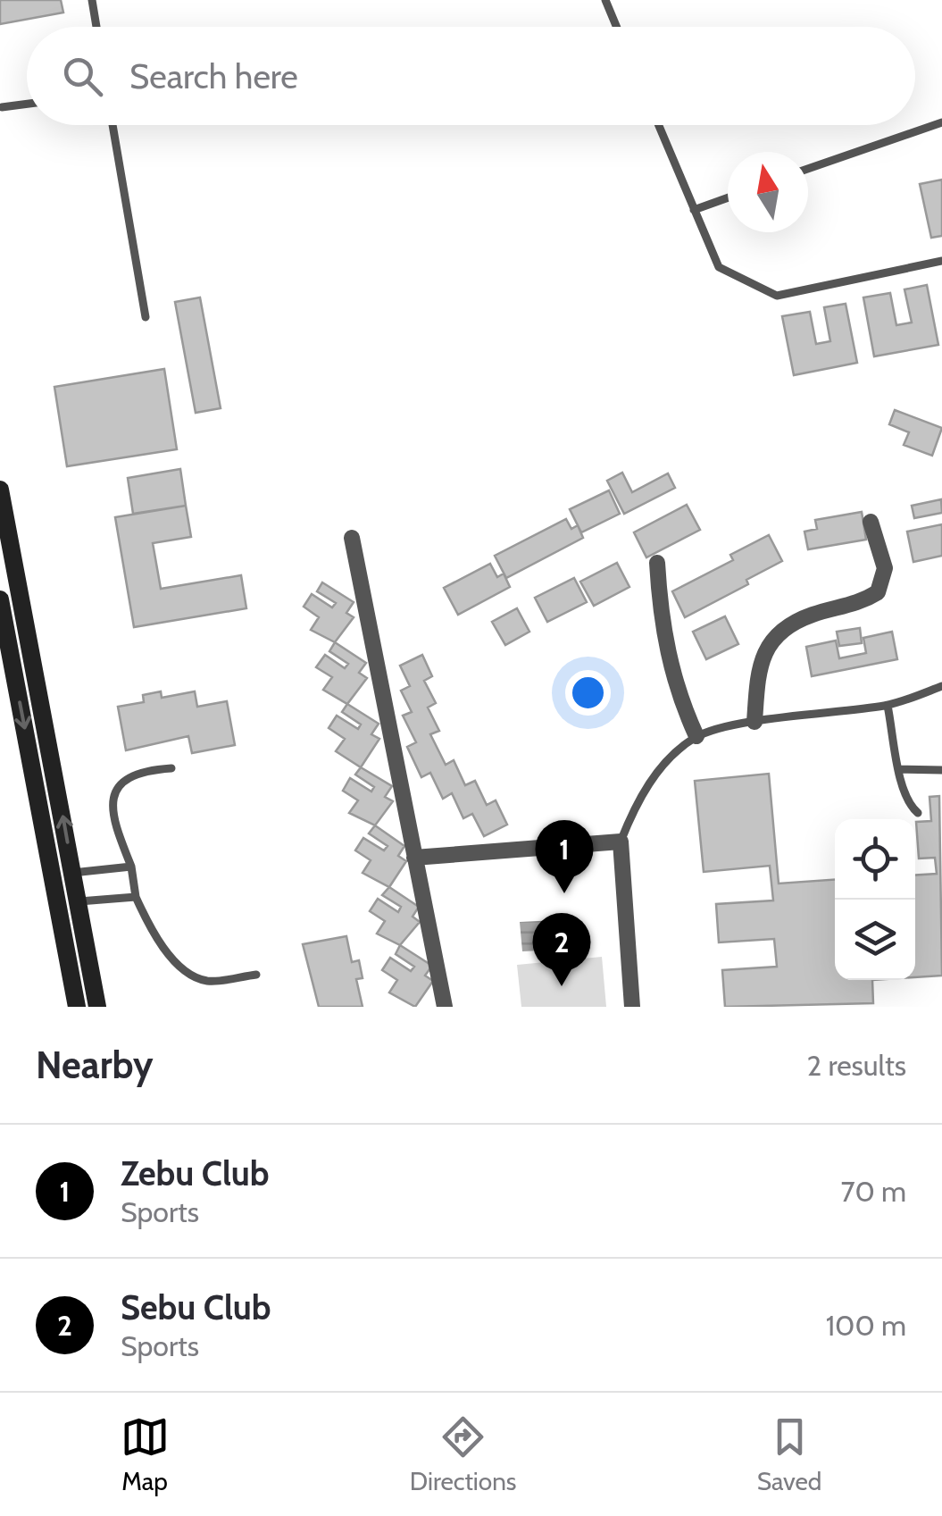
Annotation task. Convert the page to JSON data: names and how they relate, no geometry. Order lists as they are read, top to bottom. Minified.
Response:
{"north":"top","page":{"search":"Search here","pins":["1","2"],"heading":["Nearby","2 results"],"list":[{"mark":"1","name":"Zebu Club","note":"Sports","value":"70 m"},{"mark":"2","name":"Sebu Club","note":"Sports","value":"100 m"}],"nav":["Map","Directions","Saved"]}}
